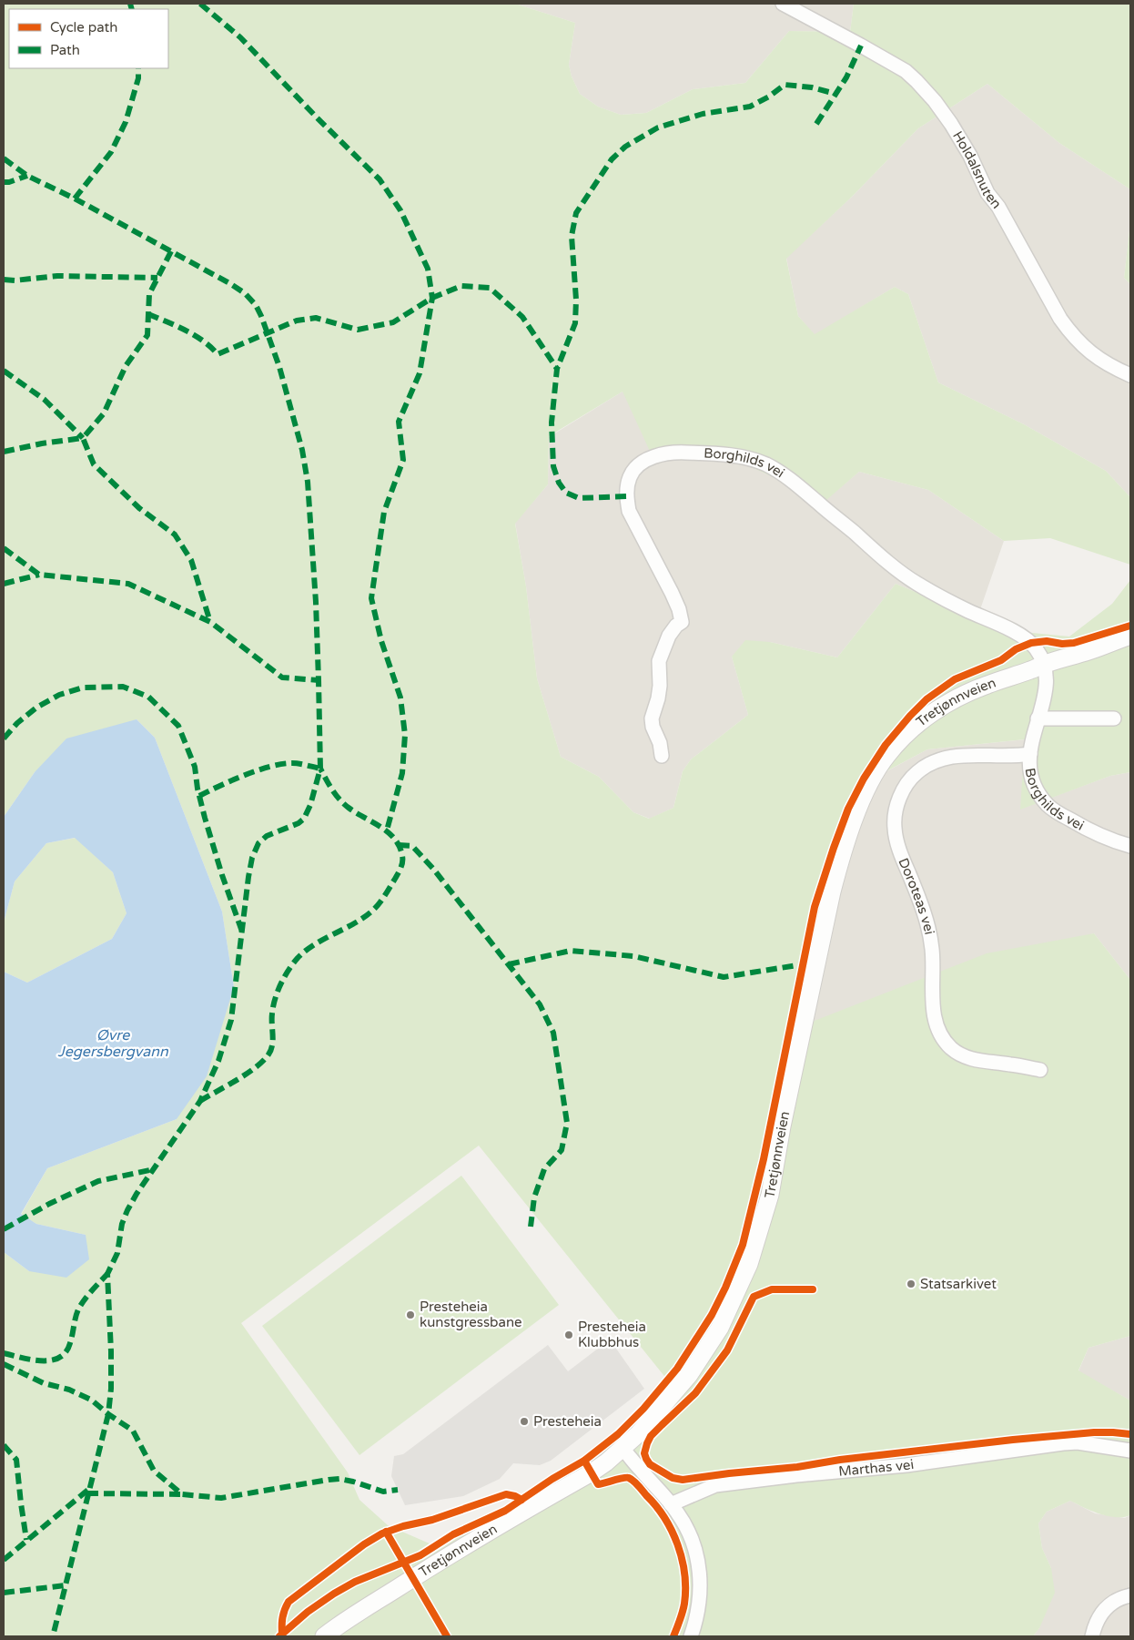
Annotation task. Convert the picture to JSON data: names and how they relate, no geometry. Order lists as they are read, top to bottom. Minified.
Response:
{"streets":{"street":["Holdalsnuten","Borghilds vei","Tretjønnveien","Doroteas vei","Marthas vei"]},"crossings":[["Borghilds vei","Tretjønnveien"],["Borghilds vei","Doroteas vei"]],"water":["Øvre Jegersbergvann"],"places":["Statsarkivet","Presteheia kunstgressbane","Presteheia Klubbhus","Presteheia"],"legend":["Cycle path","Path"]}
